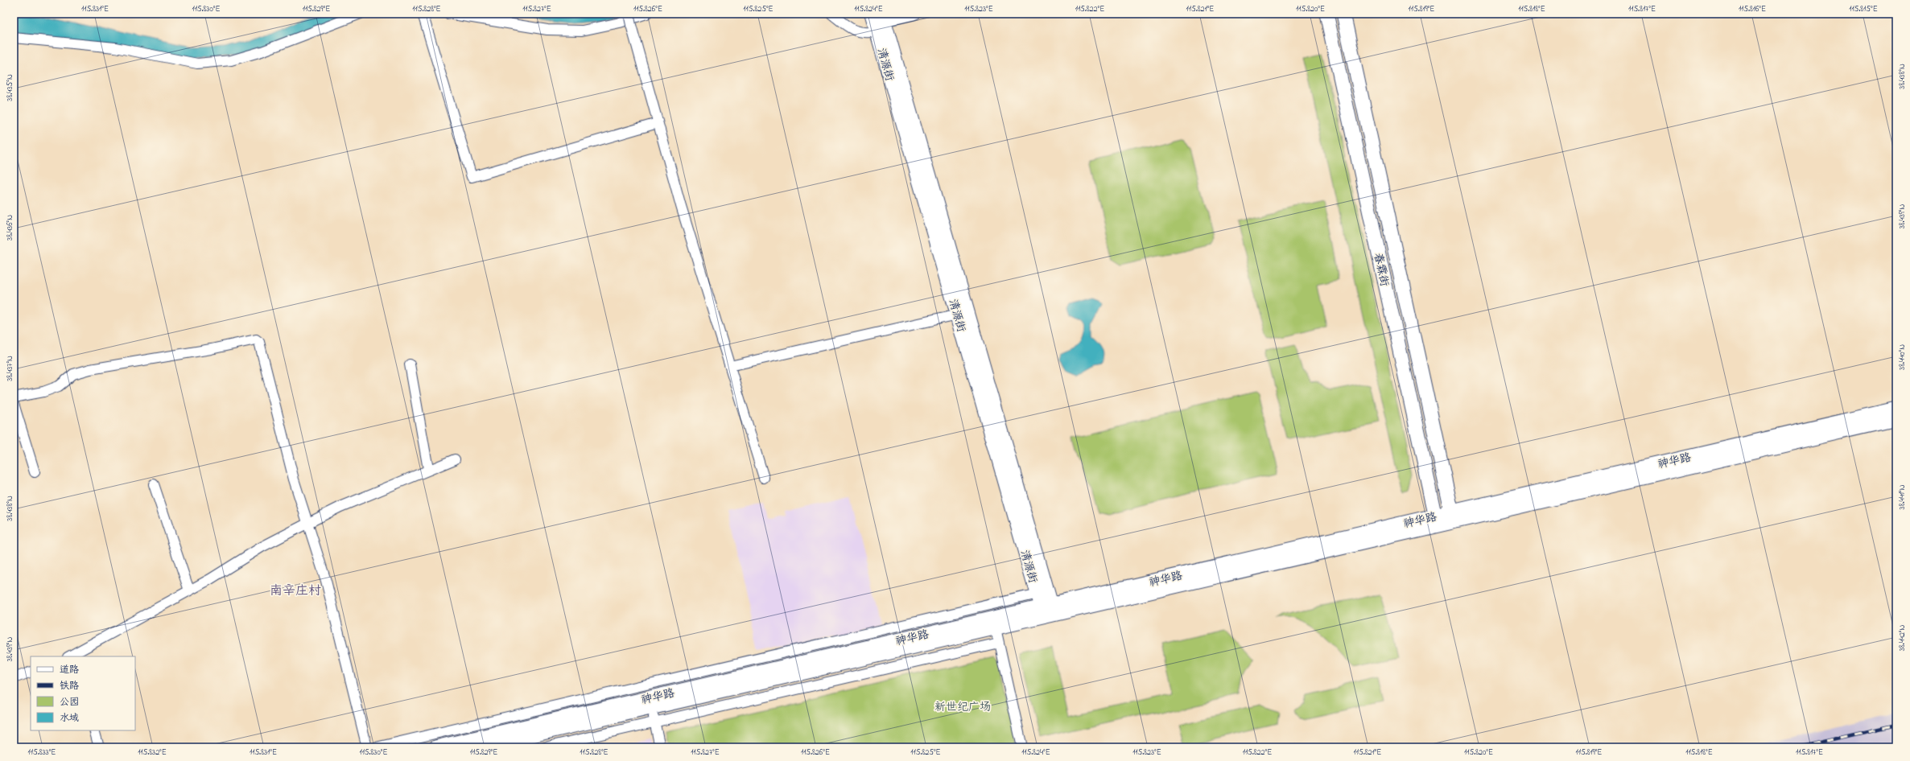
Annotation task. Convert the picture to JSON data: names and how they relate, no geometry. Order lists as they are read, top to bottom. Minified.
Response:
{"streets":{"main road":["清源街","春霖街","神华路"]},"crossings":[["清源街","神华路"],["春霖街","神华路"]],"districts":["南辛庄村"],"parks":["新世纪广场"],"legend":["道路","铁路","公园","水域"],"coordinates":["115.831°E","115.830°E","115.829°E","115.828°E","115.827°E","115.826°E","115.825°E","115.824°E","115.823°E","115.822°E","115.821°E","115.820°E","115.819°E","115.818°E","115.817°E","115.816°E","115.815°E","38.438°N","38.435°N","38.439°N","38.436°N","38.440°N","38.437°N","38.441°N","38.442°N","115.833°E","115.832°E"]}
